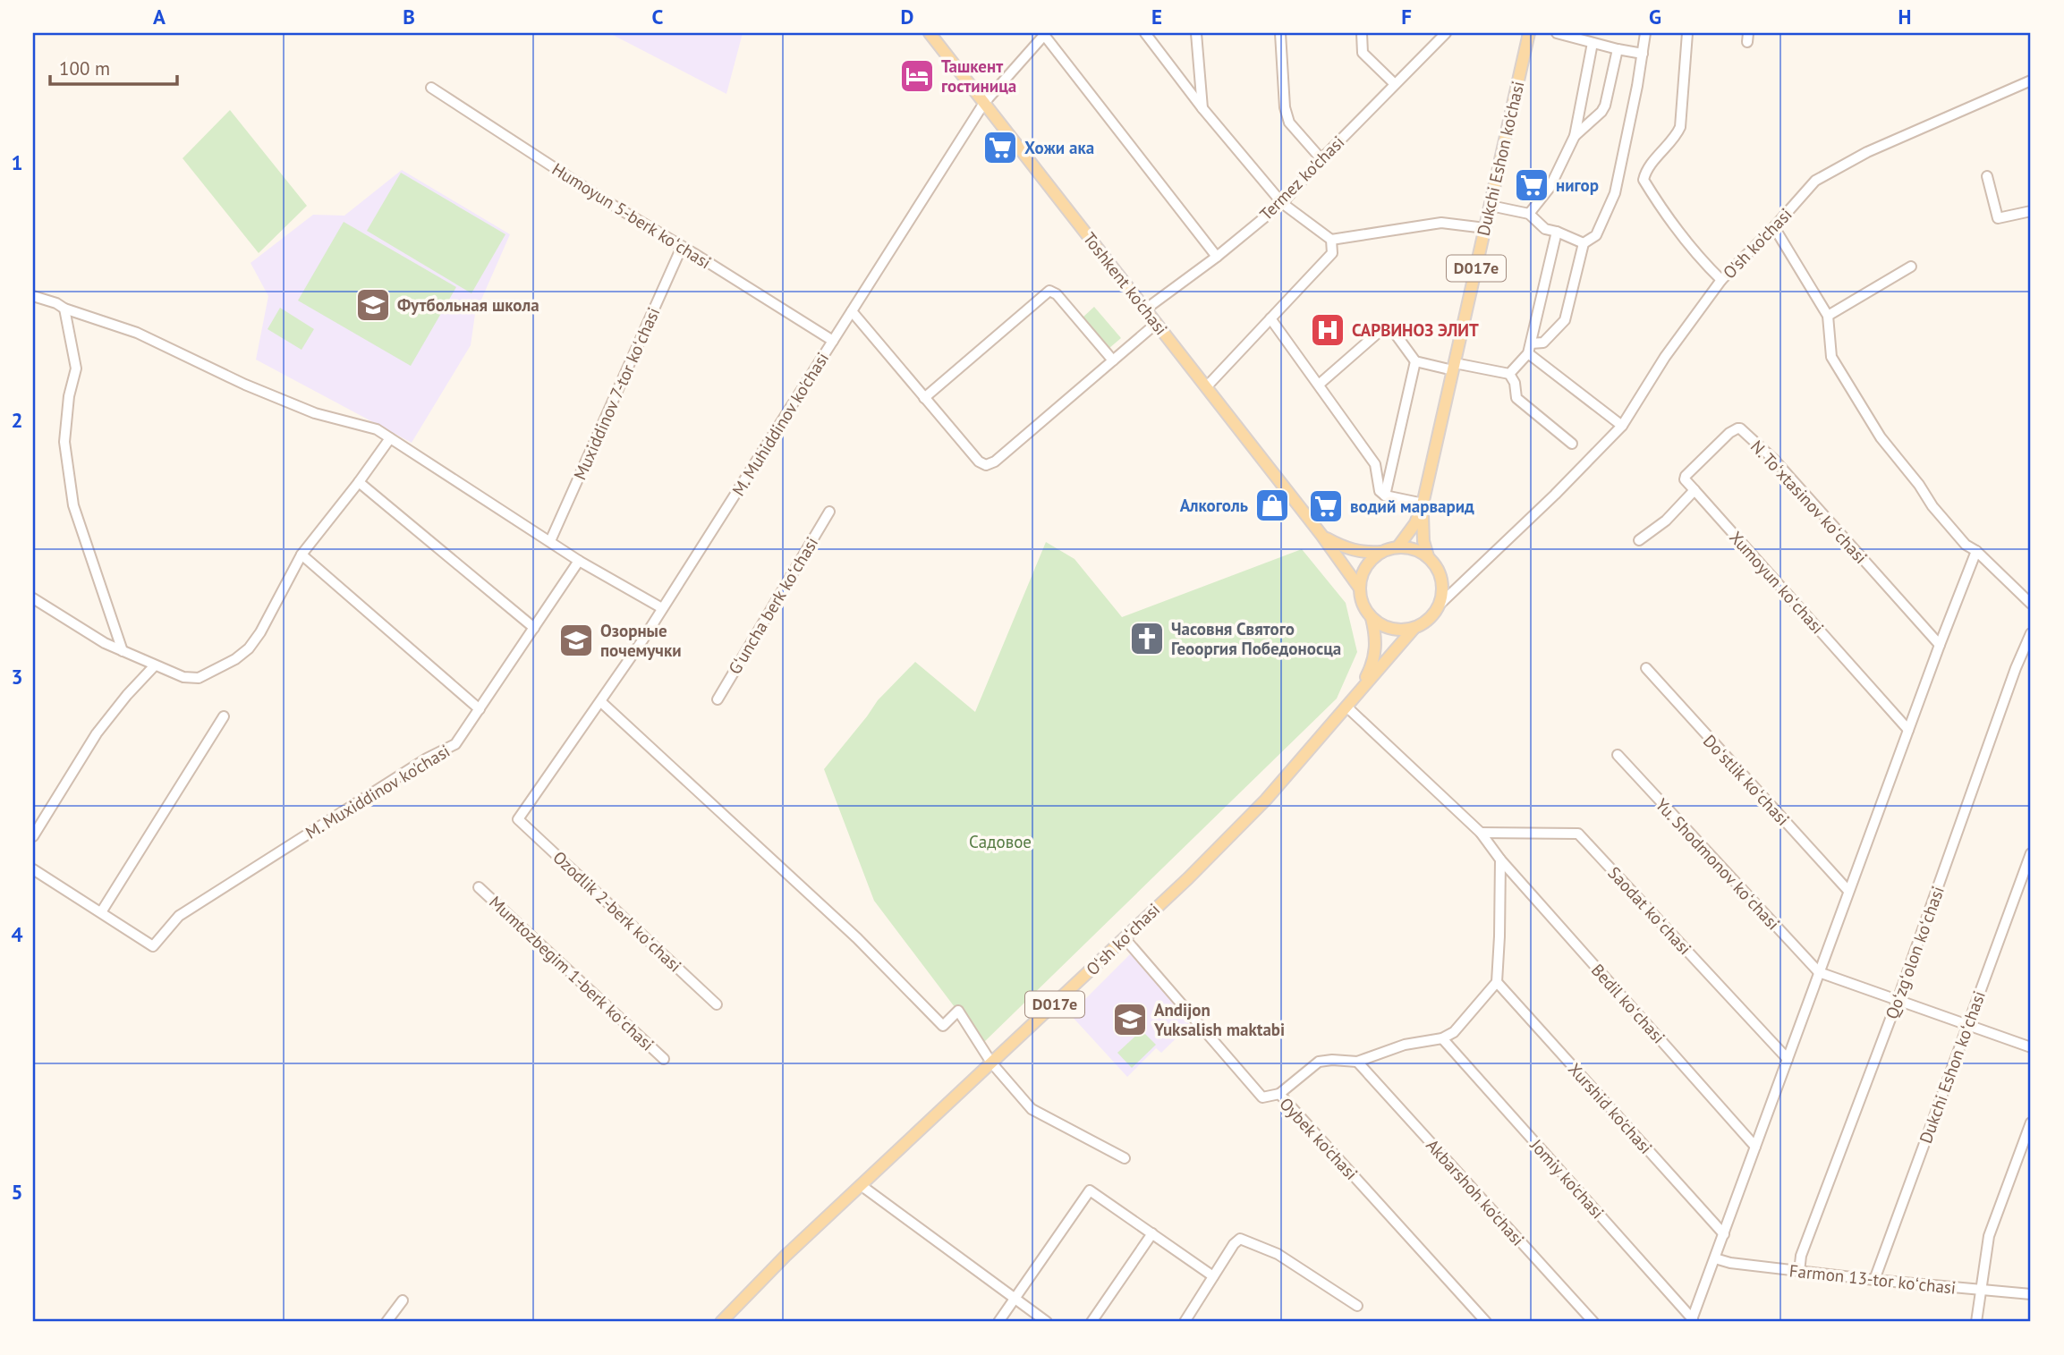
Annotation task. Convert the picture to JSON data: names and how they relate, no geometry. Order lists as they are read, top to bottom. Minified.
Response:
{"streets":{"main road":["Dukchi Eshon ko'chasi","D017e","Toshkent ko'chasi","Oʻsh koʻchasi"],"street":["Termez ko'chasi","Humoyun 5-berk koʻchasi","O'sh ko'chasi","Muxiddinov 7-tor koʻchasi","M. Muhiddinov ko'chasi","N. Toʻxtasinov koʻchasi","Xumoyun koʻchasi","Gʻuncha berk koʻchasi","Doʻstlik koʻchasi","M. Muxiddinov ko'chasi","Yu. Shodmonov koʻchasi","Saodat koʻchasi","Ozodlik 2-berk koʻchasi","Qoʻzgʻolon koʻchasi","Mumtozbegim 1-berk koʻchasi","Bedil koʻchasi","Dukchi Eshon koʻchasi","Xurshid ko'chasi","Oybek ko'chasi","Jomiy ko'chasi","Akbarshoh ko'chasi","Farmon 13-tor koʻchasi"]},"crossings":[["Dukchi Eshon ko'chasi","D017e"],["Termez ko'chasi","Toshkent ko'chasi"],["Humoyun 5-berk koʻchasi","Muxiddinov 7-tor koʻchasi"],["Humoyun 5-berk koʻchasi","M. Muhiddinov ko'chasi"],["O'sh ko'chasi","D017e"],["O'sh ko'chasi","Toshkent ko'chasi"],["D017e","Toshkent ko'chasi"],["D017e","Oʻsh koʻchasi"],["Toshkent ko'chasi","M. Muhiddinov ko'chasi"],["M. Muhiddinov ko'chasi","Ozodlik 2-berk koʻchasi"],["N. Toʻxtasinov koʻchasi","Xumoyun koʻchasi"],["Saodat koʻchasi","Bedil koʻchasi"],["Oʻsh koʻchasi","Bedil koʻchasi"],["Oʻsh koʻchasi","Oybek ko'chasi"],["Qoʻzgʻolon koʻchasi","Farmon 13-tor koʻchasi"],["Dukchi Eshon koʻchasi","Farmon 13-tor koʻchasi"]],"parks":["Садовое"],"places":{"hotel":["Ташкент гостиница"],"supermarket":["Хожи ака","нигор","водий марварид"],"school or university":["Футбольная школа","Озорные почемучки","Andijon Yuksalish maktabi"],"hospital":["САРВИНОЗ ЭЛИТ"],"shop":["Алкоголь"],"church":["Часовня Святого Геооргия Победоносца"]},"scale_bar":"100 m","grid":{"columns":["A","B","C","D","E","F","G","H"],"rows":["1","2","3","4","5"]}}
